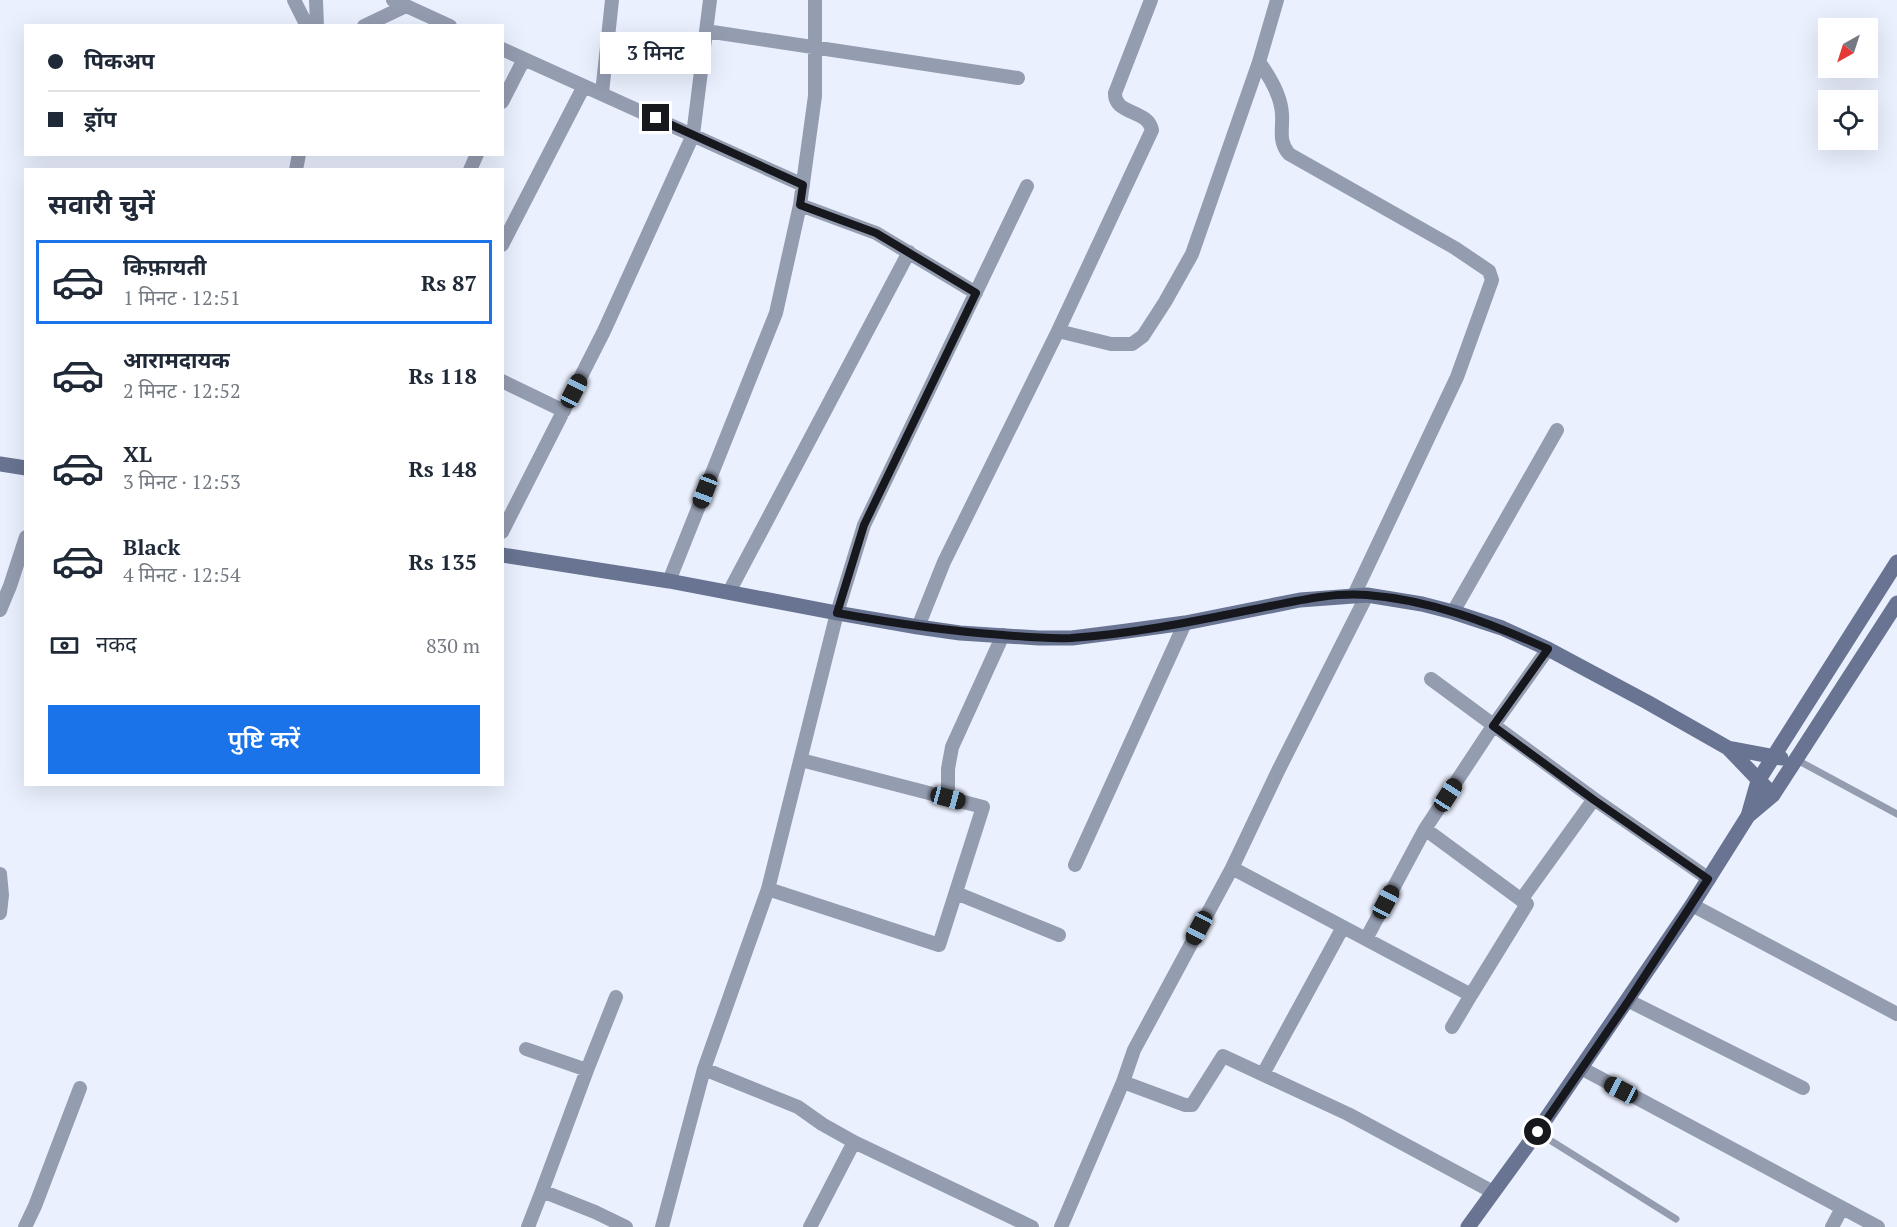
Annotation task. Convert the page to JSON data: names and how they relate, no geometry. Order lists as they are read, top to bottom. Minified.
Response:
{"north":"bottom left","page":{"banner":["पिकअप","ड्रॉप"],"bubble":"3 मिनट","heading":"सवारी चुनें","list":[{"name":"किफ़ायती","note":"1 मिनट · 12:51","value":"Rs 87"},{"name":"आरामदायक","note":"2 मिनट · 12:52","value":"Rs 118"},{"name":"XL","note":"3 मिनट · 12:53","value":"Rs 148"},{"name":"Black","note":"4 मिनट · 12:54","value":"Rs 135"}],"pay":["नकद","830 m"],"buttons":"पुष्टि करें"}}
